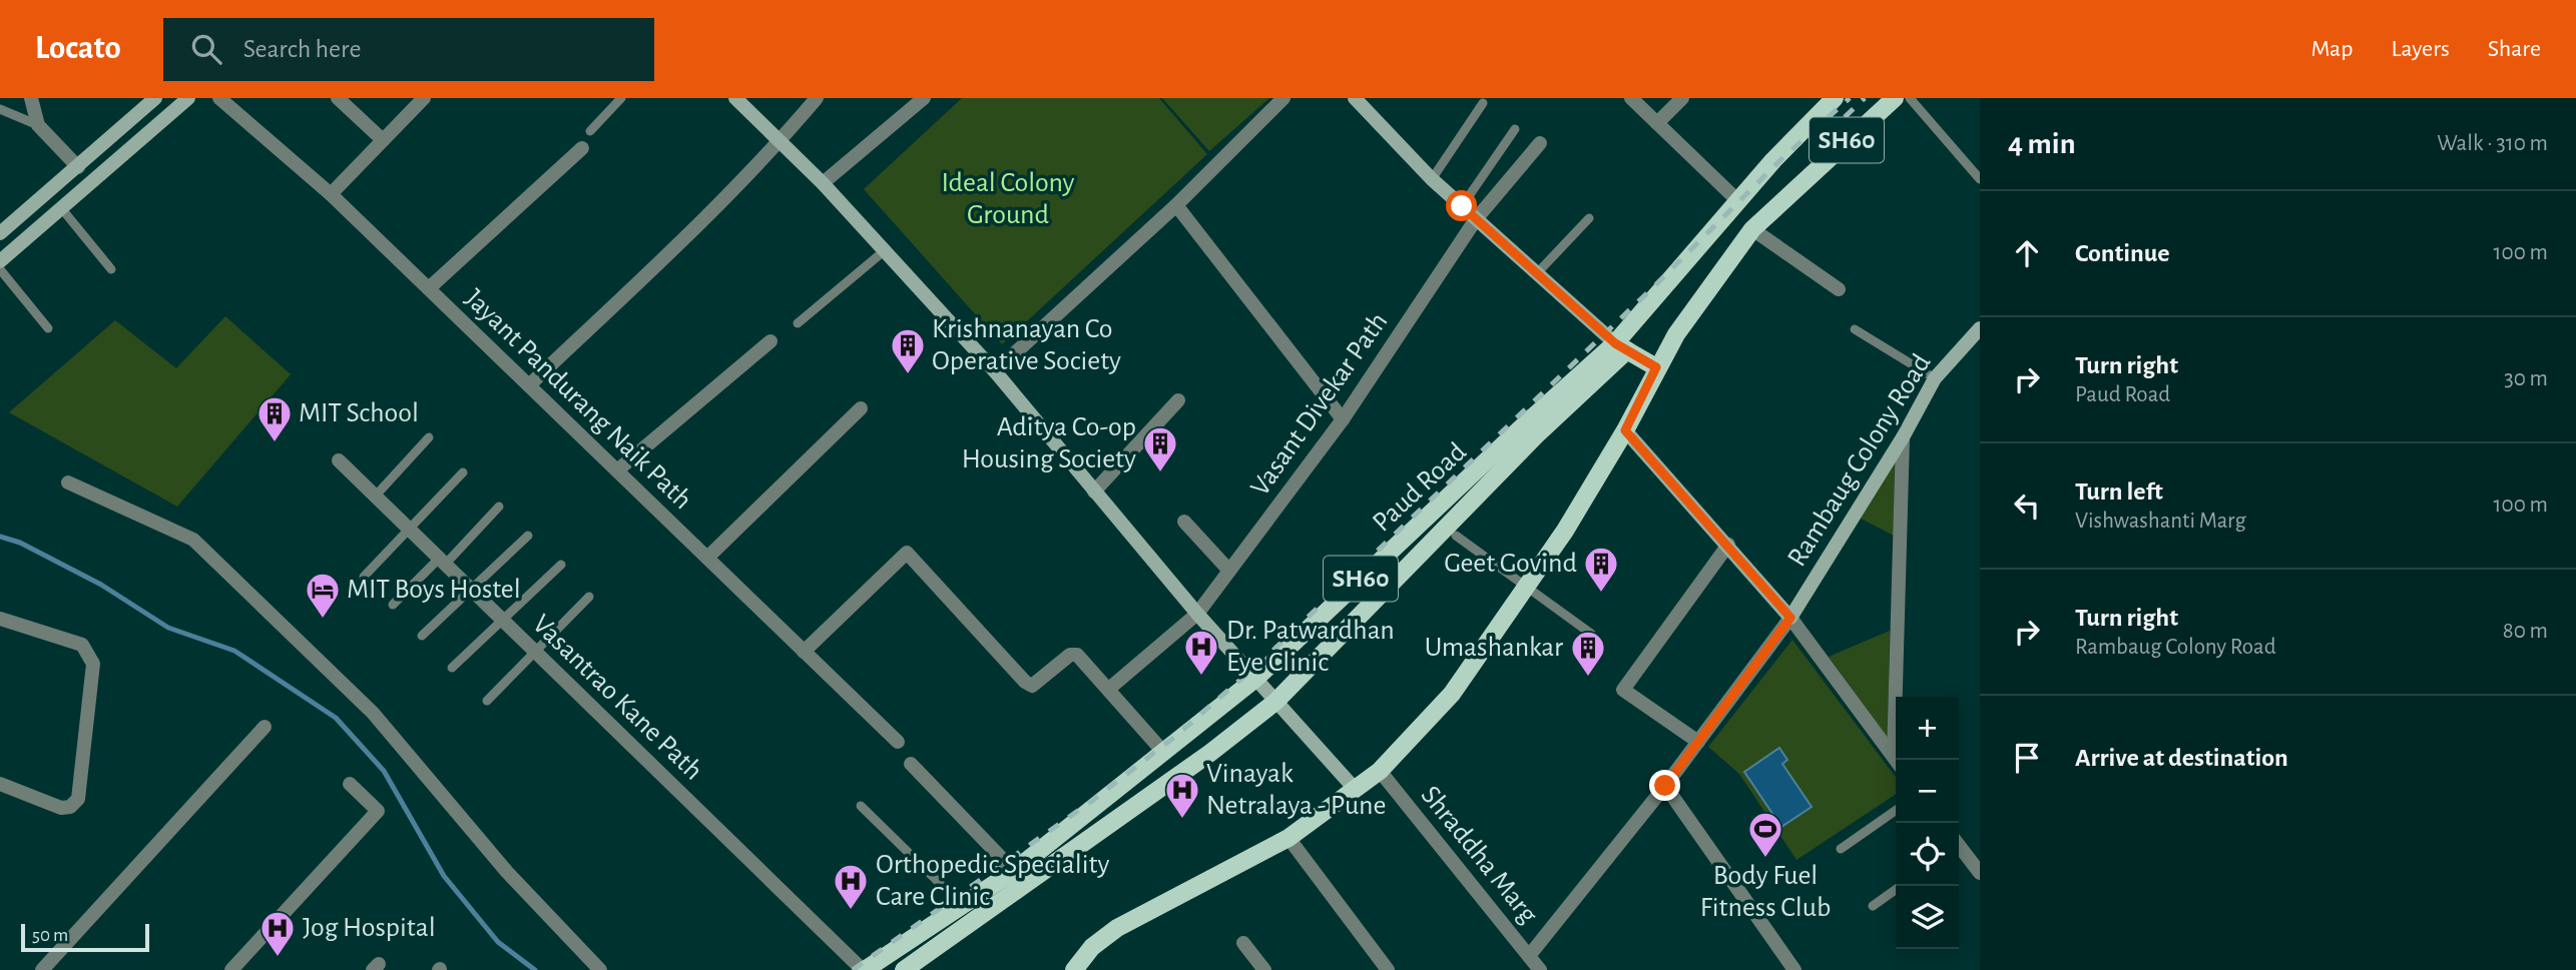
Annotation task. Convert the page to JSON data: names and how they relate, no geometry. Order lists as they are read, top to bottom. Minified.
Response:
{"streets":{"main road":["SH60","Paud Road"],"street":["Jayant Pandurang Naik Path","Vasant Divekar Path","Rambaug Colony Road","Vasantrao Kane Path","Shraddha Marg"]},"crossings":[["SH60","Shraddha Marg"],["Rambaug Colony Road","Shraddha Marg"],["Paud Road","Vasantrao Kane Path"]],"parks":["Ideal Colony Ground"],"places":{"building":["Krishnanayan Co Operative Society","MIT School","Aditya Co-op Housing Society","Geet Govind","Umashankar"],"hotel":["MIT Boys Hostel"],"hospital":["Dr. Patwardhan Eye Clinic","Vinayak Netralaya - Pune","Orthopedic Speciality Care Clinic","Jog Hospital"],"sports":["Body Fuel Fitness Club"]},"scale_bar":"50 m","page":{"header":"Locato","search":"Search here","nav":["Map","Layers","Share"],"heading":["4 min","Walk · 310 m"],"list":[["Continue","100 m"],["Turn right","Paud Road","30 m"],["Turn left","Vishwashanti Marg","100 m"],["Turn right","Rambaug Colony Road","80 m"],"Arrive at destination"],"map_buttons":["+","−"],"scale":"50 m"}}
